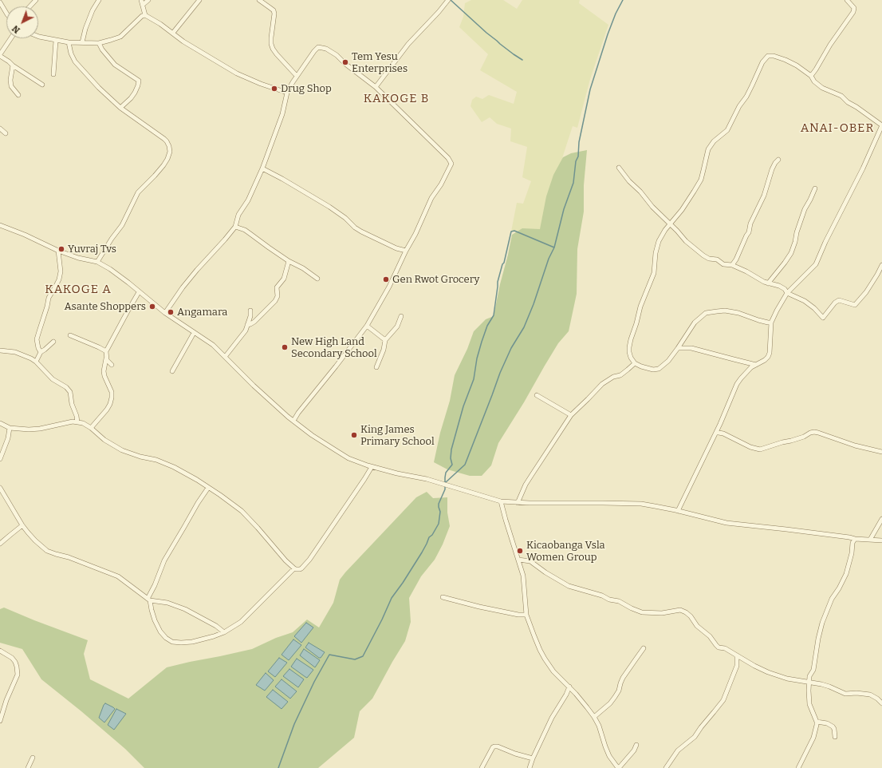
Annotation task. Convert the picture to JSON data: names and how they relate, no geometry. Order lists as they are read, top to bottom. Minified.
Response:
{"districts":["KAKOGE B","ANAI-OBER","KAKOGE A"],"places":["Tem Yesu Enterprises","Drug Shop","Yuvraj Tvs","Gen Rwot Grocery","Asante Shoppers","Angamara","New High Land Secondary School","King James Primary School","Kicaobanga Vsla Women Group"],"north":"bottom left"}
